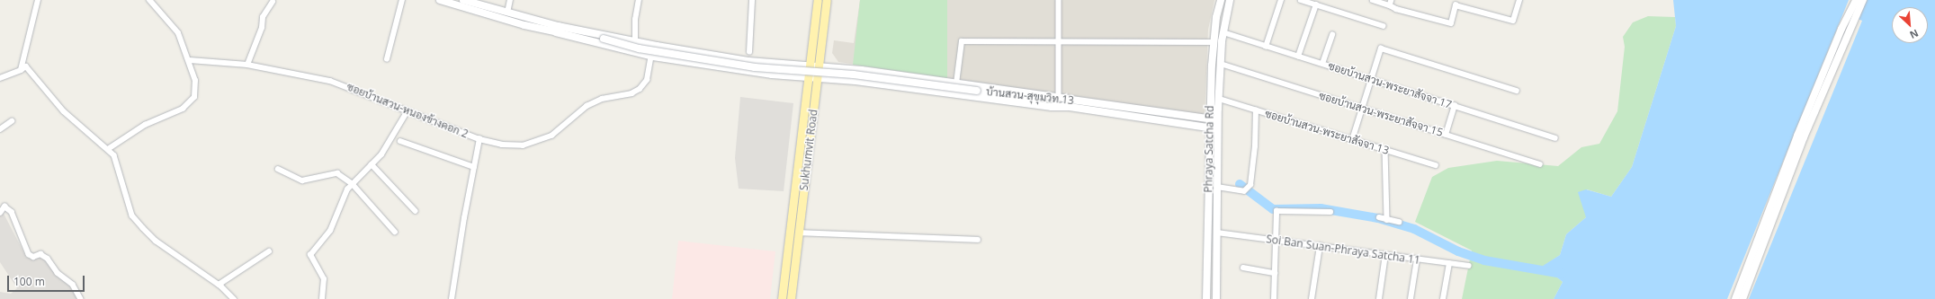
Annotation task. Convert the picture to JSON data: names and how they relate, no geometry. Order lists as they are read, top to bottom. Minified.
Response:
{"streets":{"main road":["บ้านสวน-สุขุมวิท 13","Phraya Satcha Rd","Sukhumvit Road"],"street":["ซอยบ้านสวน-พระยาสัจจา 17","ซอยบ้านสวน-หนองข้างคอก 2","ซอยบ้านสวน-พระยาสัจจา 15","ซอยบ้านสวน-พระยาสัจจา 13","Soi Ban Suan-Phraya Satcha 11"]},"crossings":[["ซอยบ้านสวน-พระยาสัจจา 17","Phraya Satcha Rd"],["บ้านสวน-สุขุมวิท 13","Phraya Satcha Rd"],["ซอยบ้านสวน-พระยาสัจจา 15","Phraya Satcha Rd"],["ซอยบ้านสวน-พระยาสัจจา 13","Phraya Satcha Rd"],["Phraya Satcha Rd","Soi Ban Suan-Phraya Satcha 11"]],"scale_bar":"100 m","north":"bottom right"}
